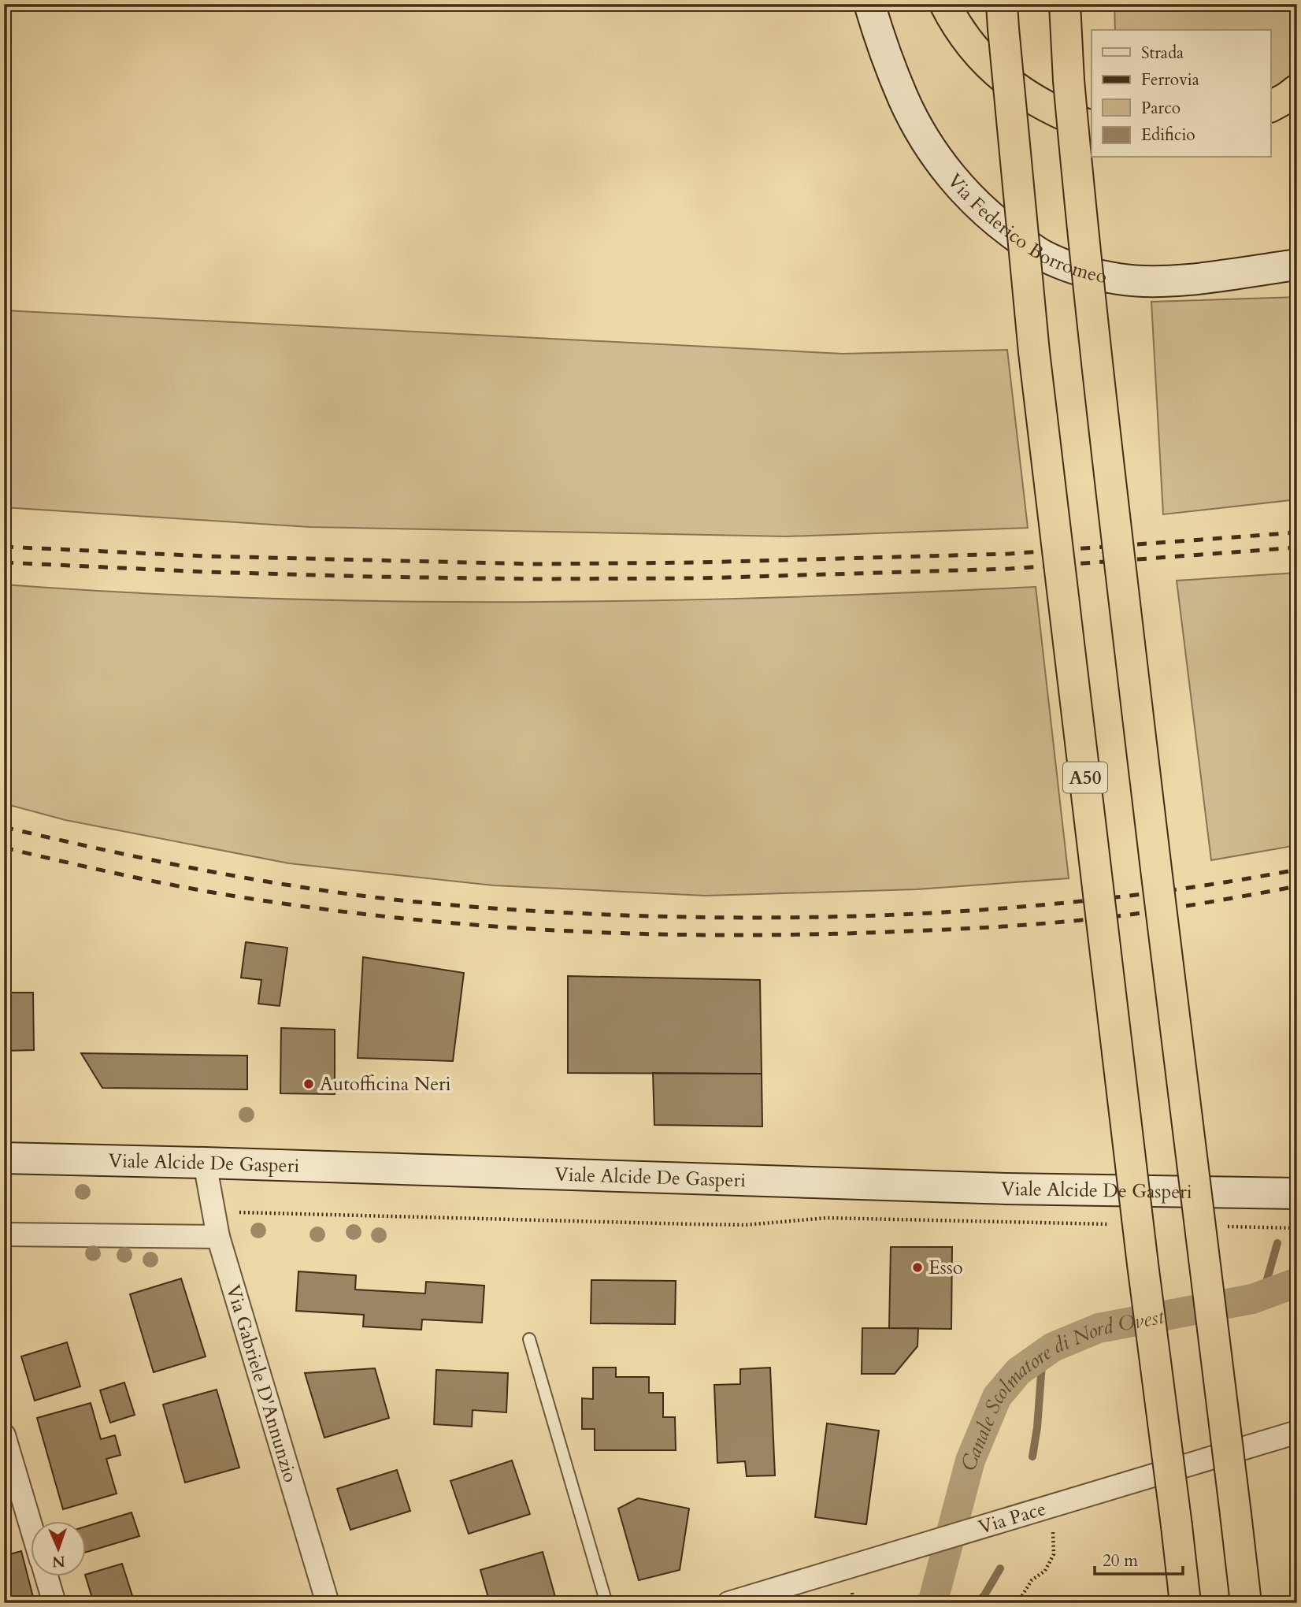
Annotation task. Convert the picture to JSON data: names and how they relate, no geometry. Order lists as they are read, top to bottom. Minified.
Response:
{"streets":{"highway":["A50"],"street":["Via Federico Borromeo","Viale Alcide De Gasperi","Via Gabriele D'Annunzio","Via Pace"]},"crossings":[["Viale Alcide De Gasperi","Via Gabriele D'Annunzio"]],"water":["Canale Scolmatore di Nord Ovest"],"places":["Autofficina Neri","Esso"],"legend":["Strada","Ferrovia","Parco","Edificio"],"scale_bar":"20 m","north":"bottom"}
